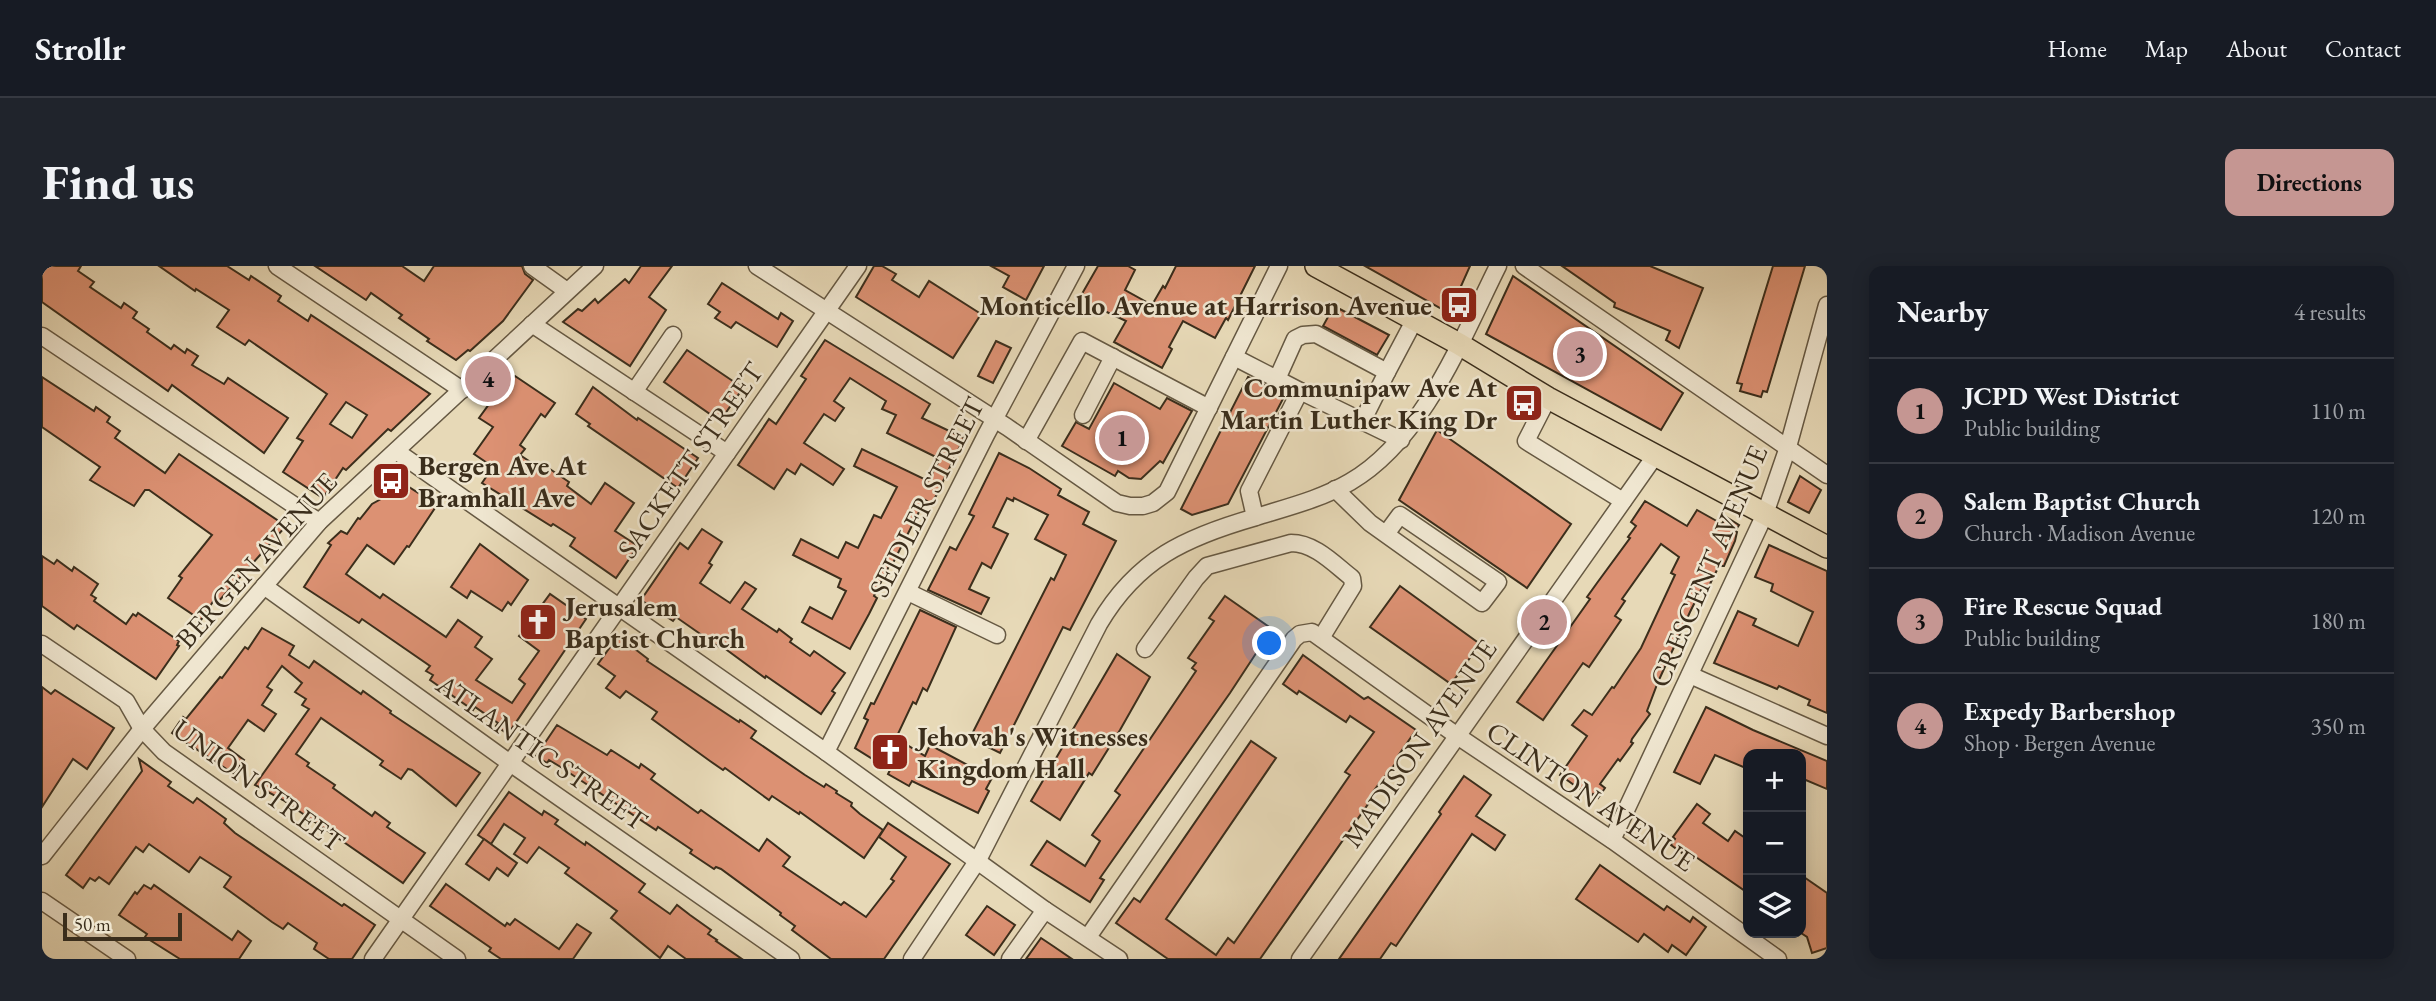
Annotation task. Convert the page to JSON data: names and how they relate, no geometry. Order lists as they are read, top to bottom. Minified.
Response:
{"streets":{"street":["SACKETT STREET","SEIDLER STREET","BERGEN AVENUE","CRESCENT AVENUE","MADISON AVENUE","ATLANTIC STREET","UNION STREET","CLINTON AVENUE"]},"crossings":[["SACKETT STREET","ATLANTIC STREET"],["SACKETT STREET","UNION STREET"],["BERGEN AVENUE","ATLANTIC STREET"],["BERGEN AVENUE","UNION STREET"],["CRESCENT AVENUE","CLINTON AVENUE"],["MADISON AVENUE","CLINTON AVENUE"]],"places":{"bus stop":["Monticello Avenue at Harrison Avenue","Communipaw Ave At Martin Luther King Dr","Bergen Ave At Bramhall Ave"],"church":["Jerusalem Baptist Church","Jehovah's Witnesses Kingdom Hall"]},"scale_bar":"50 m","page":{"header":"Strollr","nav":["Home","Map","About","Contact"],"buttons":"Directions","title":"Find us","heading":["Nearby","4 results"],"pins":["3","4","1","2"],"list":[{"mark":"1","name":"JCPD West District","note":"Public building","value":"110 m"},{"mark":"2","name":"Salem Baptist Church","note":"Church · Madison Avenue","value":"120 m"},{"mark":"3","name":"Fire Rescue Squad","note":"Public building","value":"180 m"},{"mark":"4","name":"Expedy Barbershop","note":"Shop · Bergen Avenue","value":"350 m"}],"map_buttons":["+","−"],"scale":"50 m"}}
